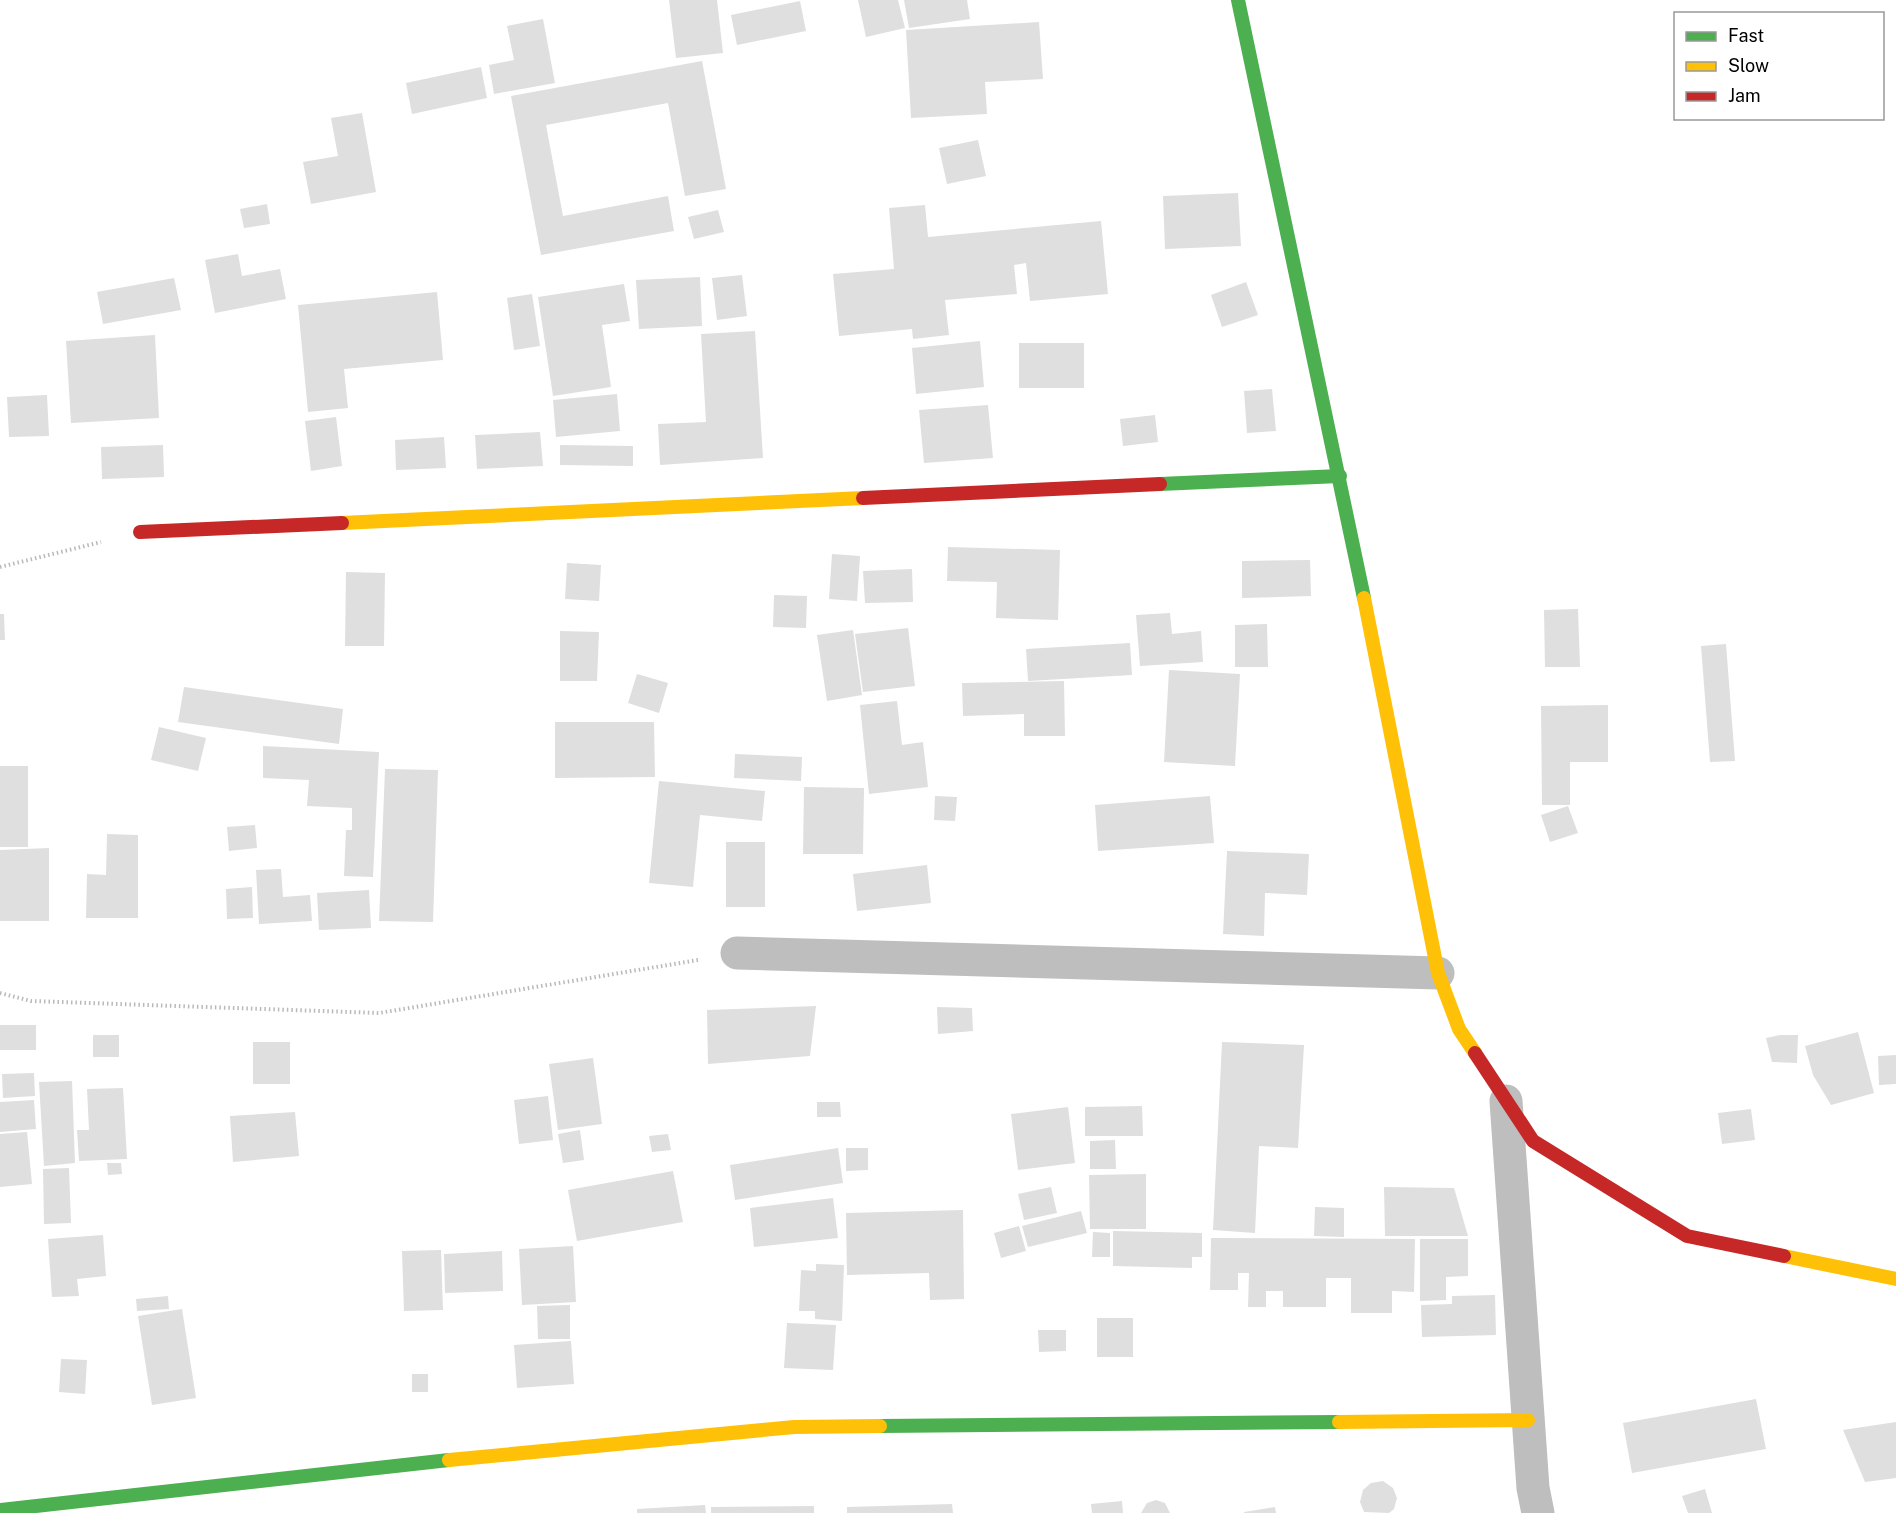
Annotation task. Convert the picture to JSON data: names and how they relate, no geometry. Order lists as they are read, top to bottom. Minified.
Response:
{"legend":["Fast","Slow","Jam"]}
